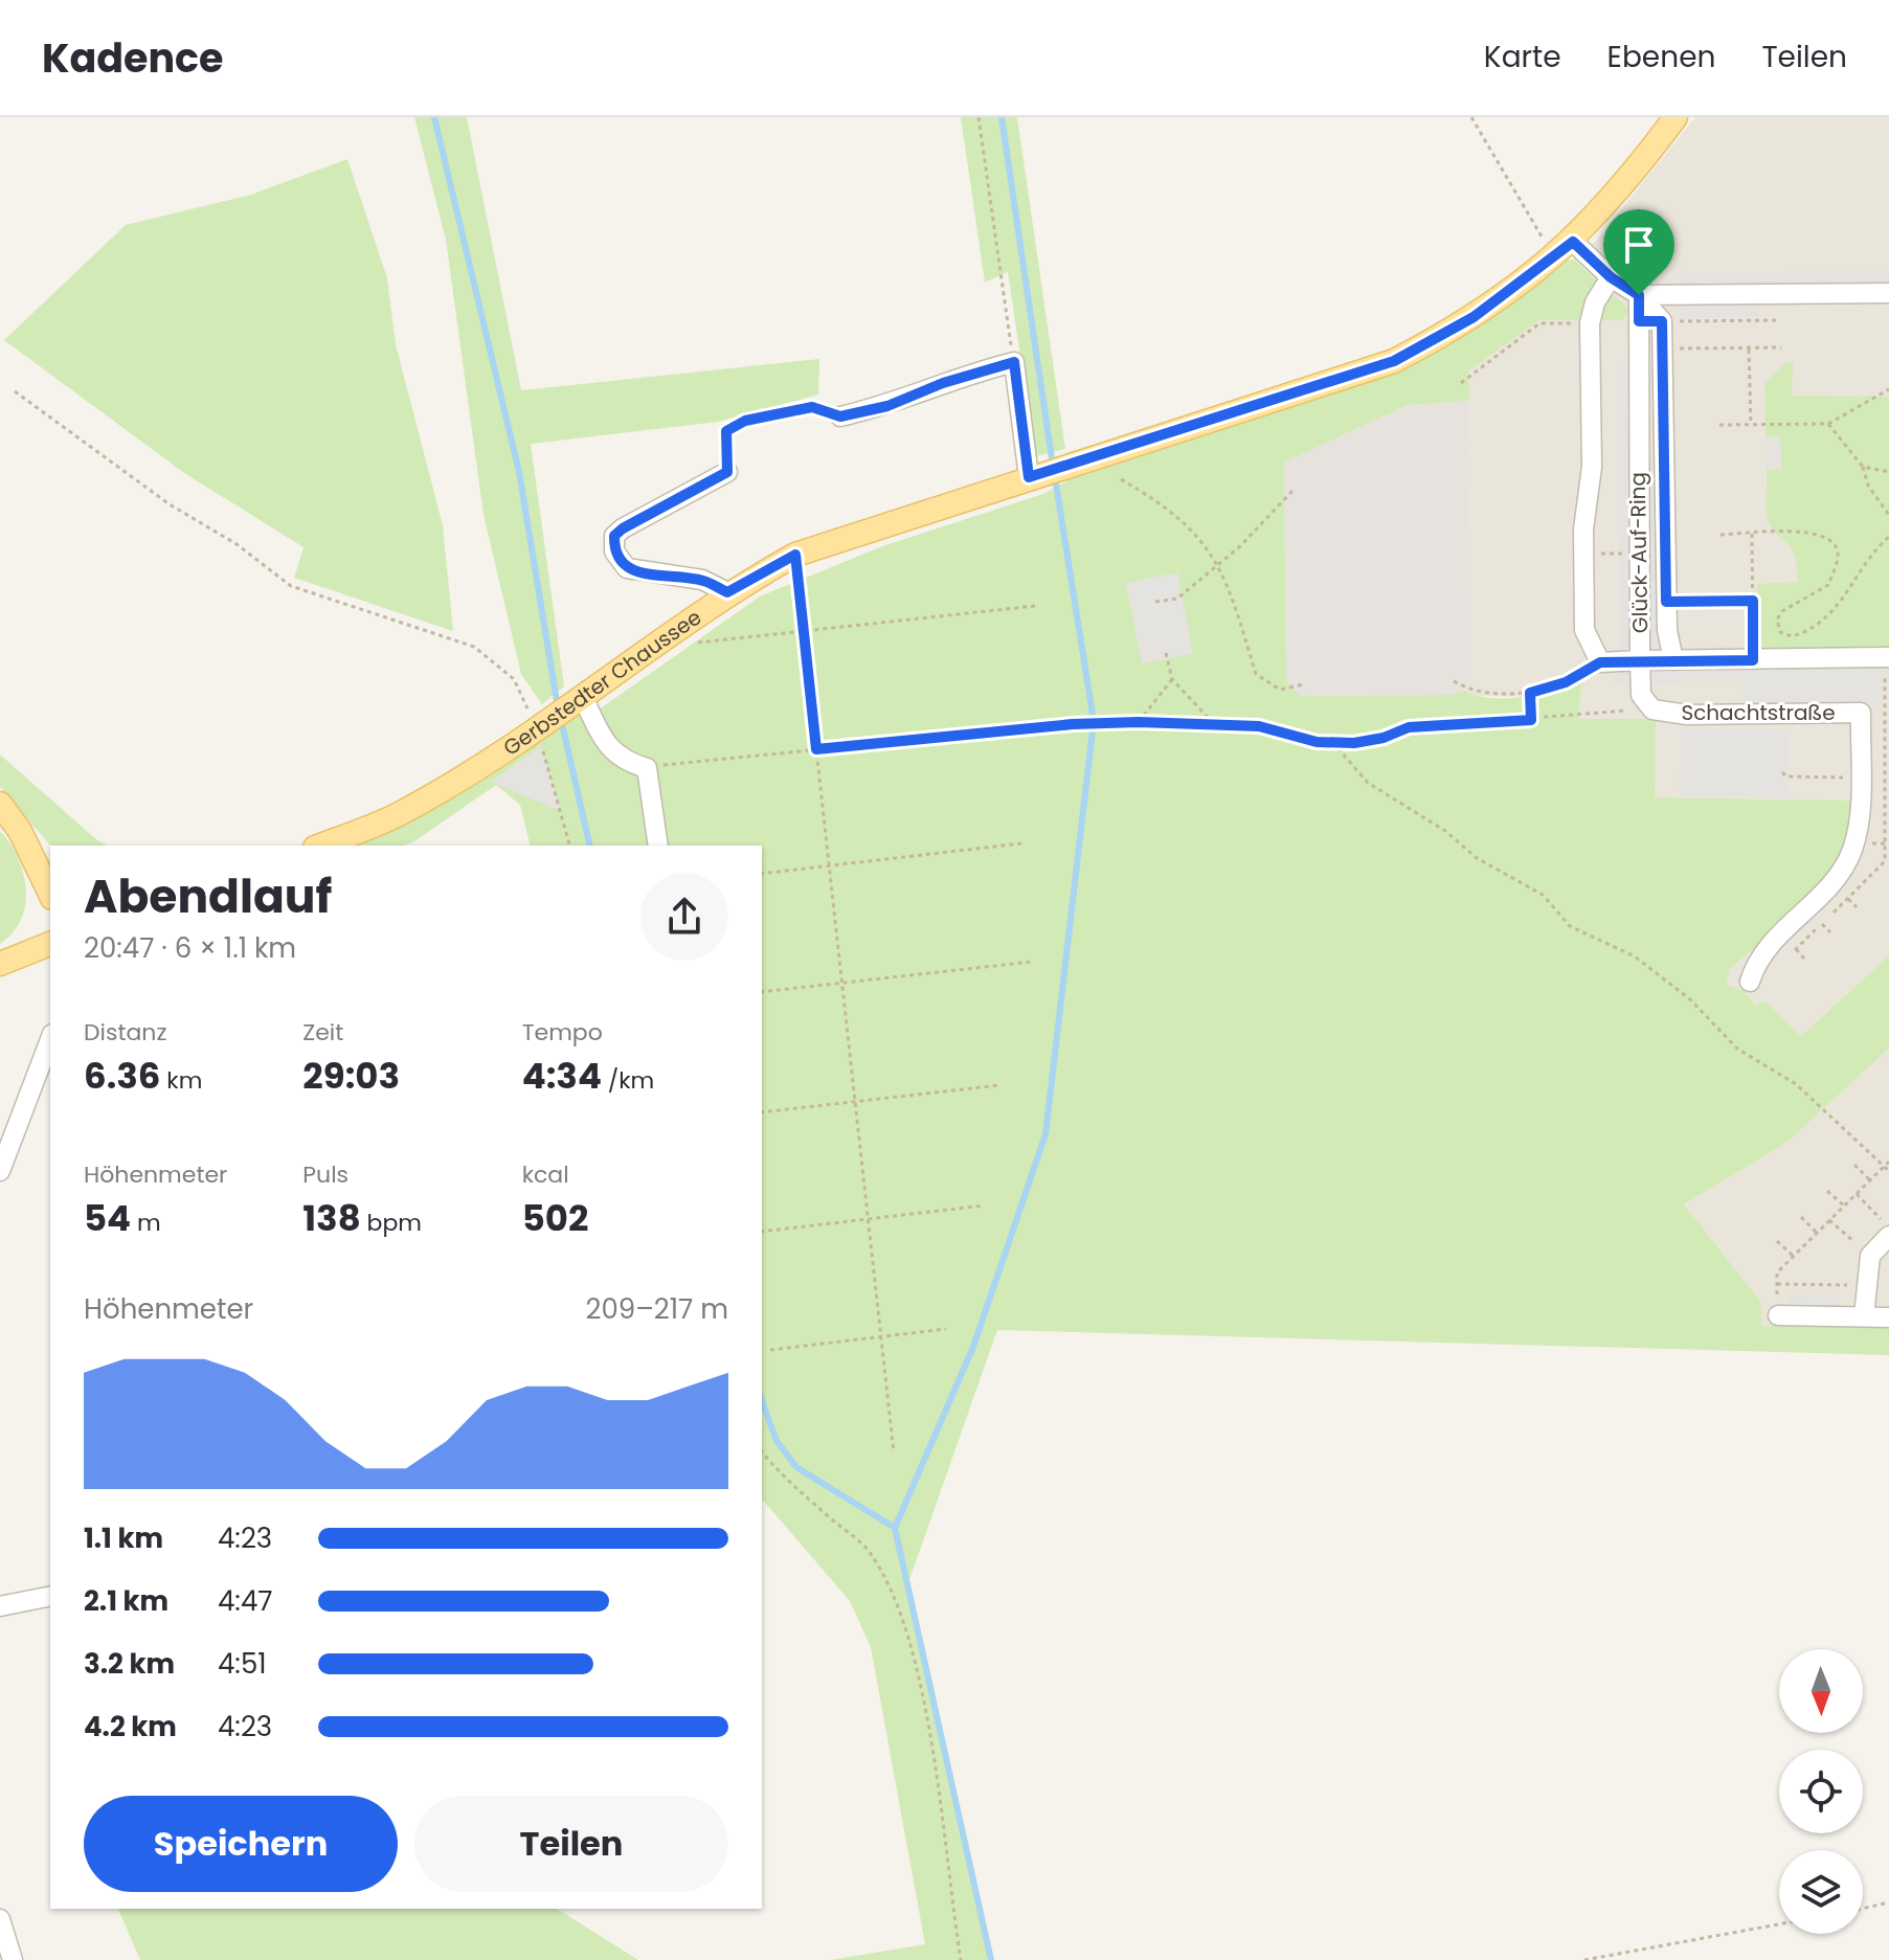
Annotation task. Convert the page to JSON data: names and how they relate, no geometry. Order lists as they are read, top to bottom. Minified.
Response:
{"streets":{"main road":["Gerbstedter Chaussee"],"street":["Glück-Auf-Ring","Schachtstraße"]},"crossings":[["Glück-Auf-Ring","Schachtstraße"]],"north":"bottom","page":{"header":"Kadence","nav":["Karte","Ebenen","Teilen"],"heading":["Abendlauf","20:47 · 6 × 1.1 km"],"stats":[["Distanz","6.36 km"],["Zeit","29:03"],["Tempo","4:34 /km"],["Höhenmeter","54 m"],["Puls","138 bpm"],["kcal","502"]],"chart":["Höhenmeter","209–217 m"],"list":[{"name":"1.1 km","note":"4:23"},{"name":"2.1 km","note":"4:47"},{"name":"3.2 km","note":"4:51"},{"name":"4.2 km","note":"4:23"}],"buttons":["Speichern","Teilen"]}}
